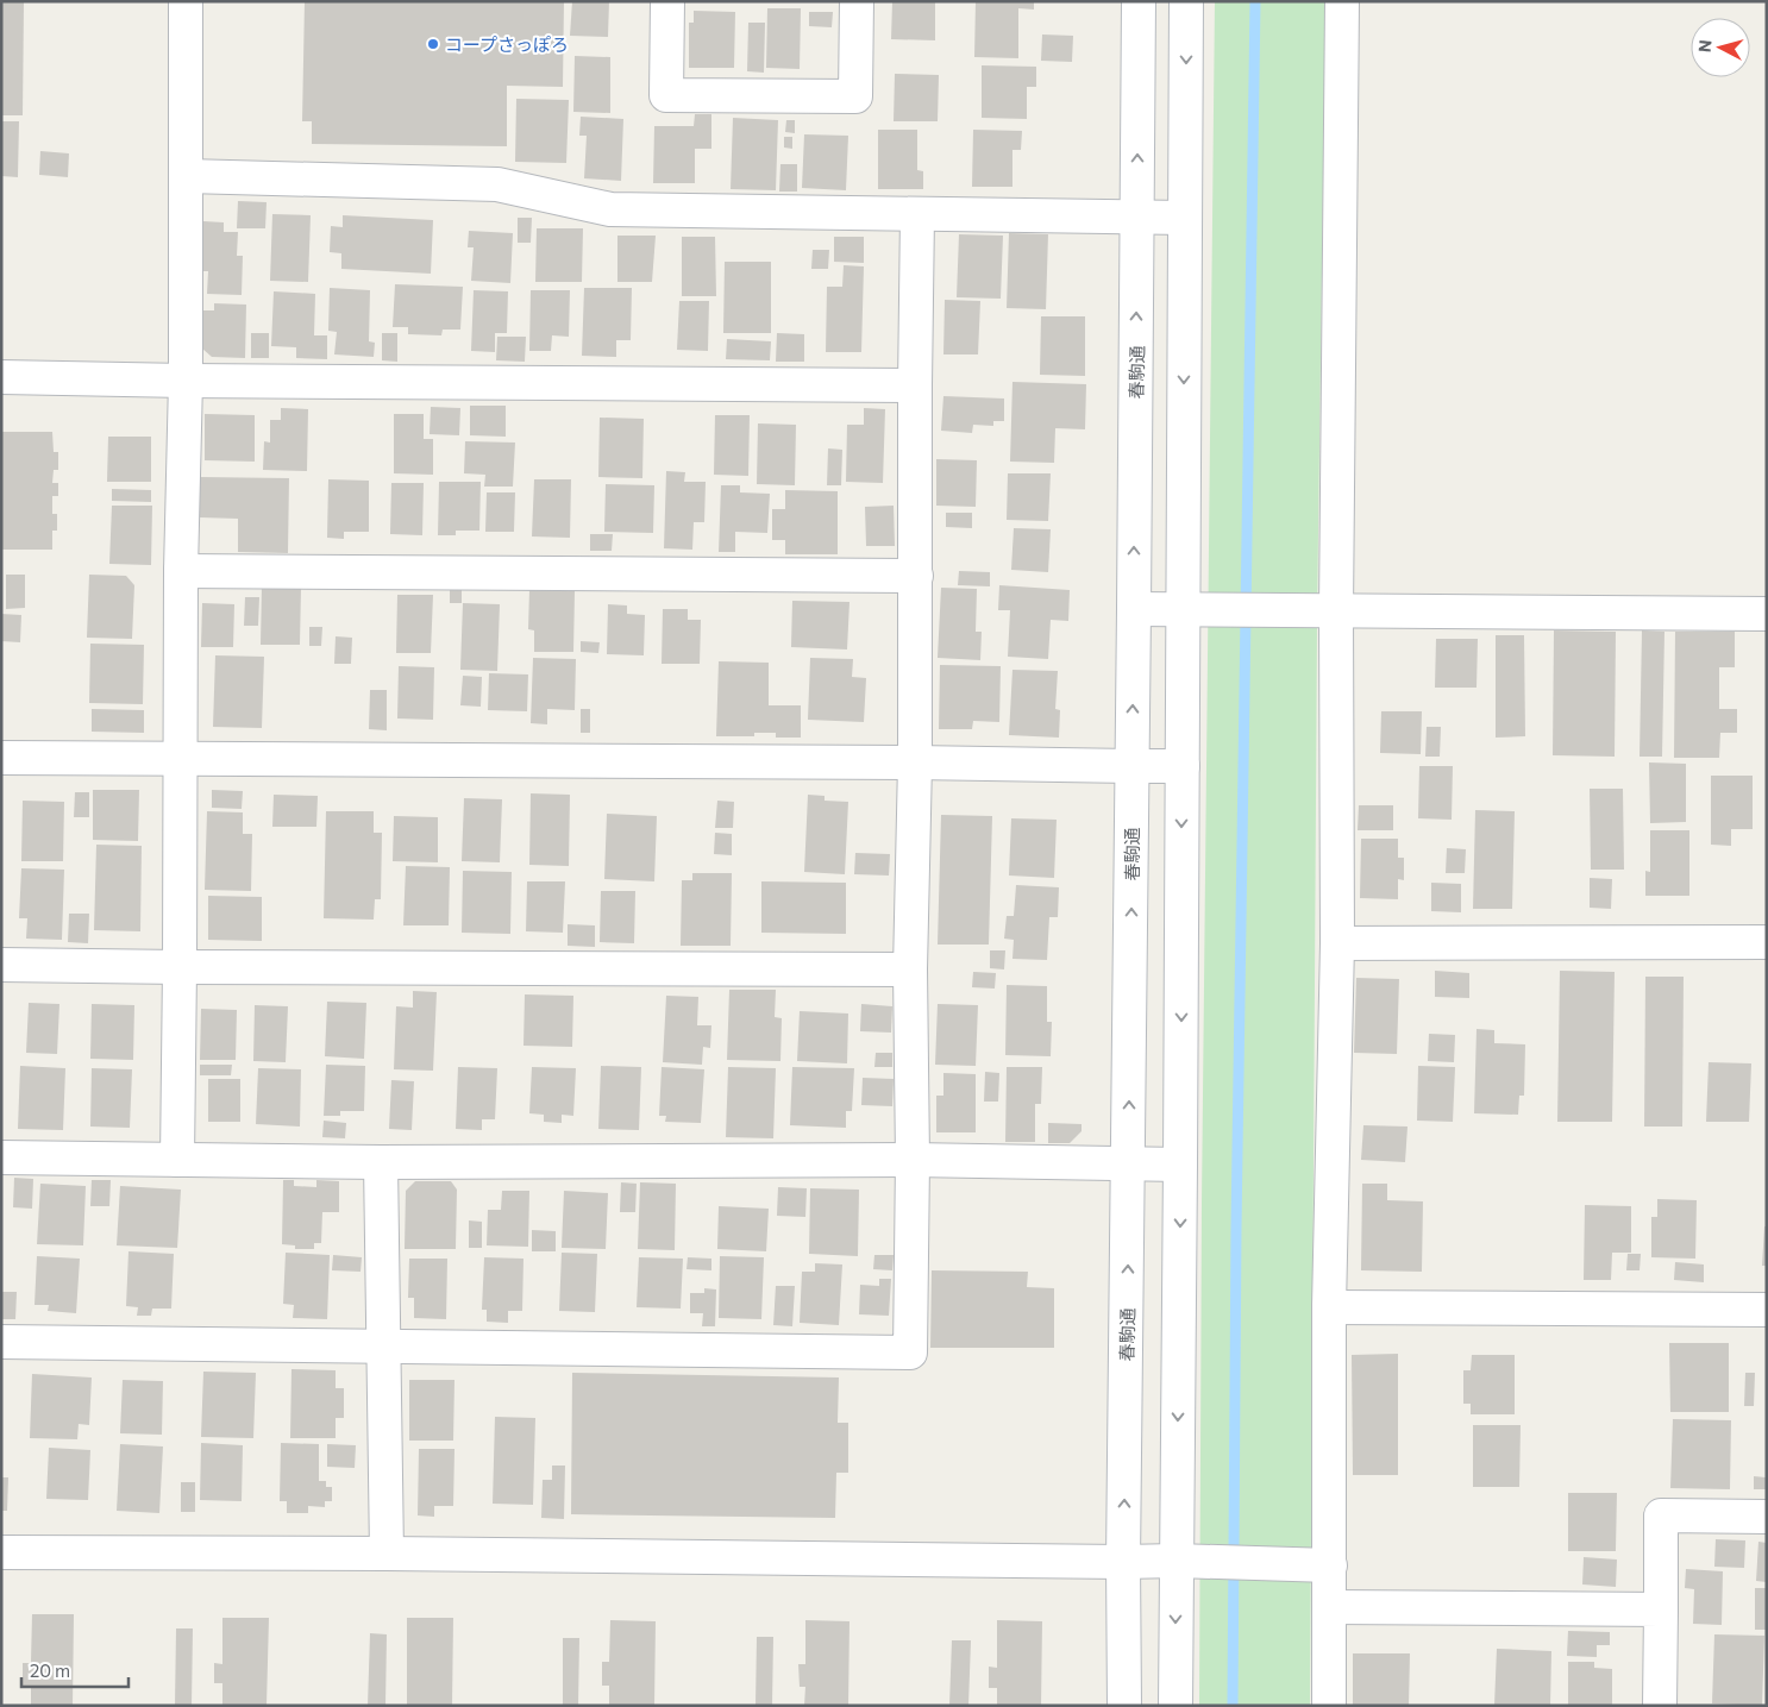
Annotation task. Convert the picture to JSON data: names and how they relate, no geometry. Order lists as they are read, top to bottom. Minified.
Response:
{"streets":{"street":["春駒通"]},"places":["コープさっぽろ"],"scale_bar":"20 m","north":"left"}
